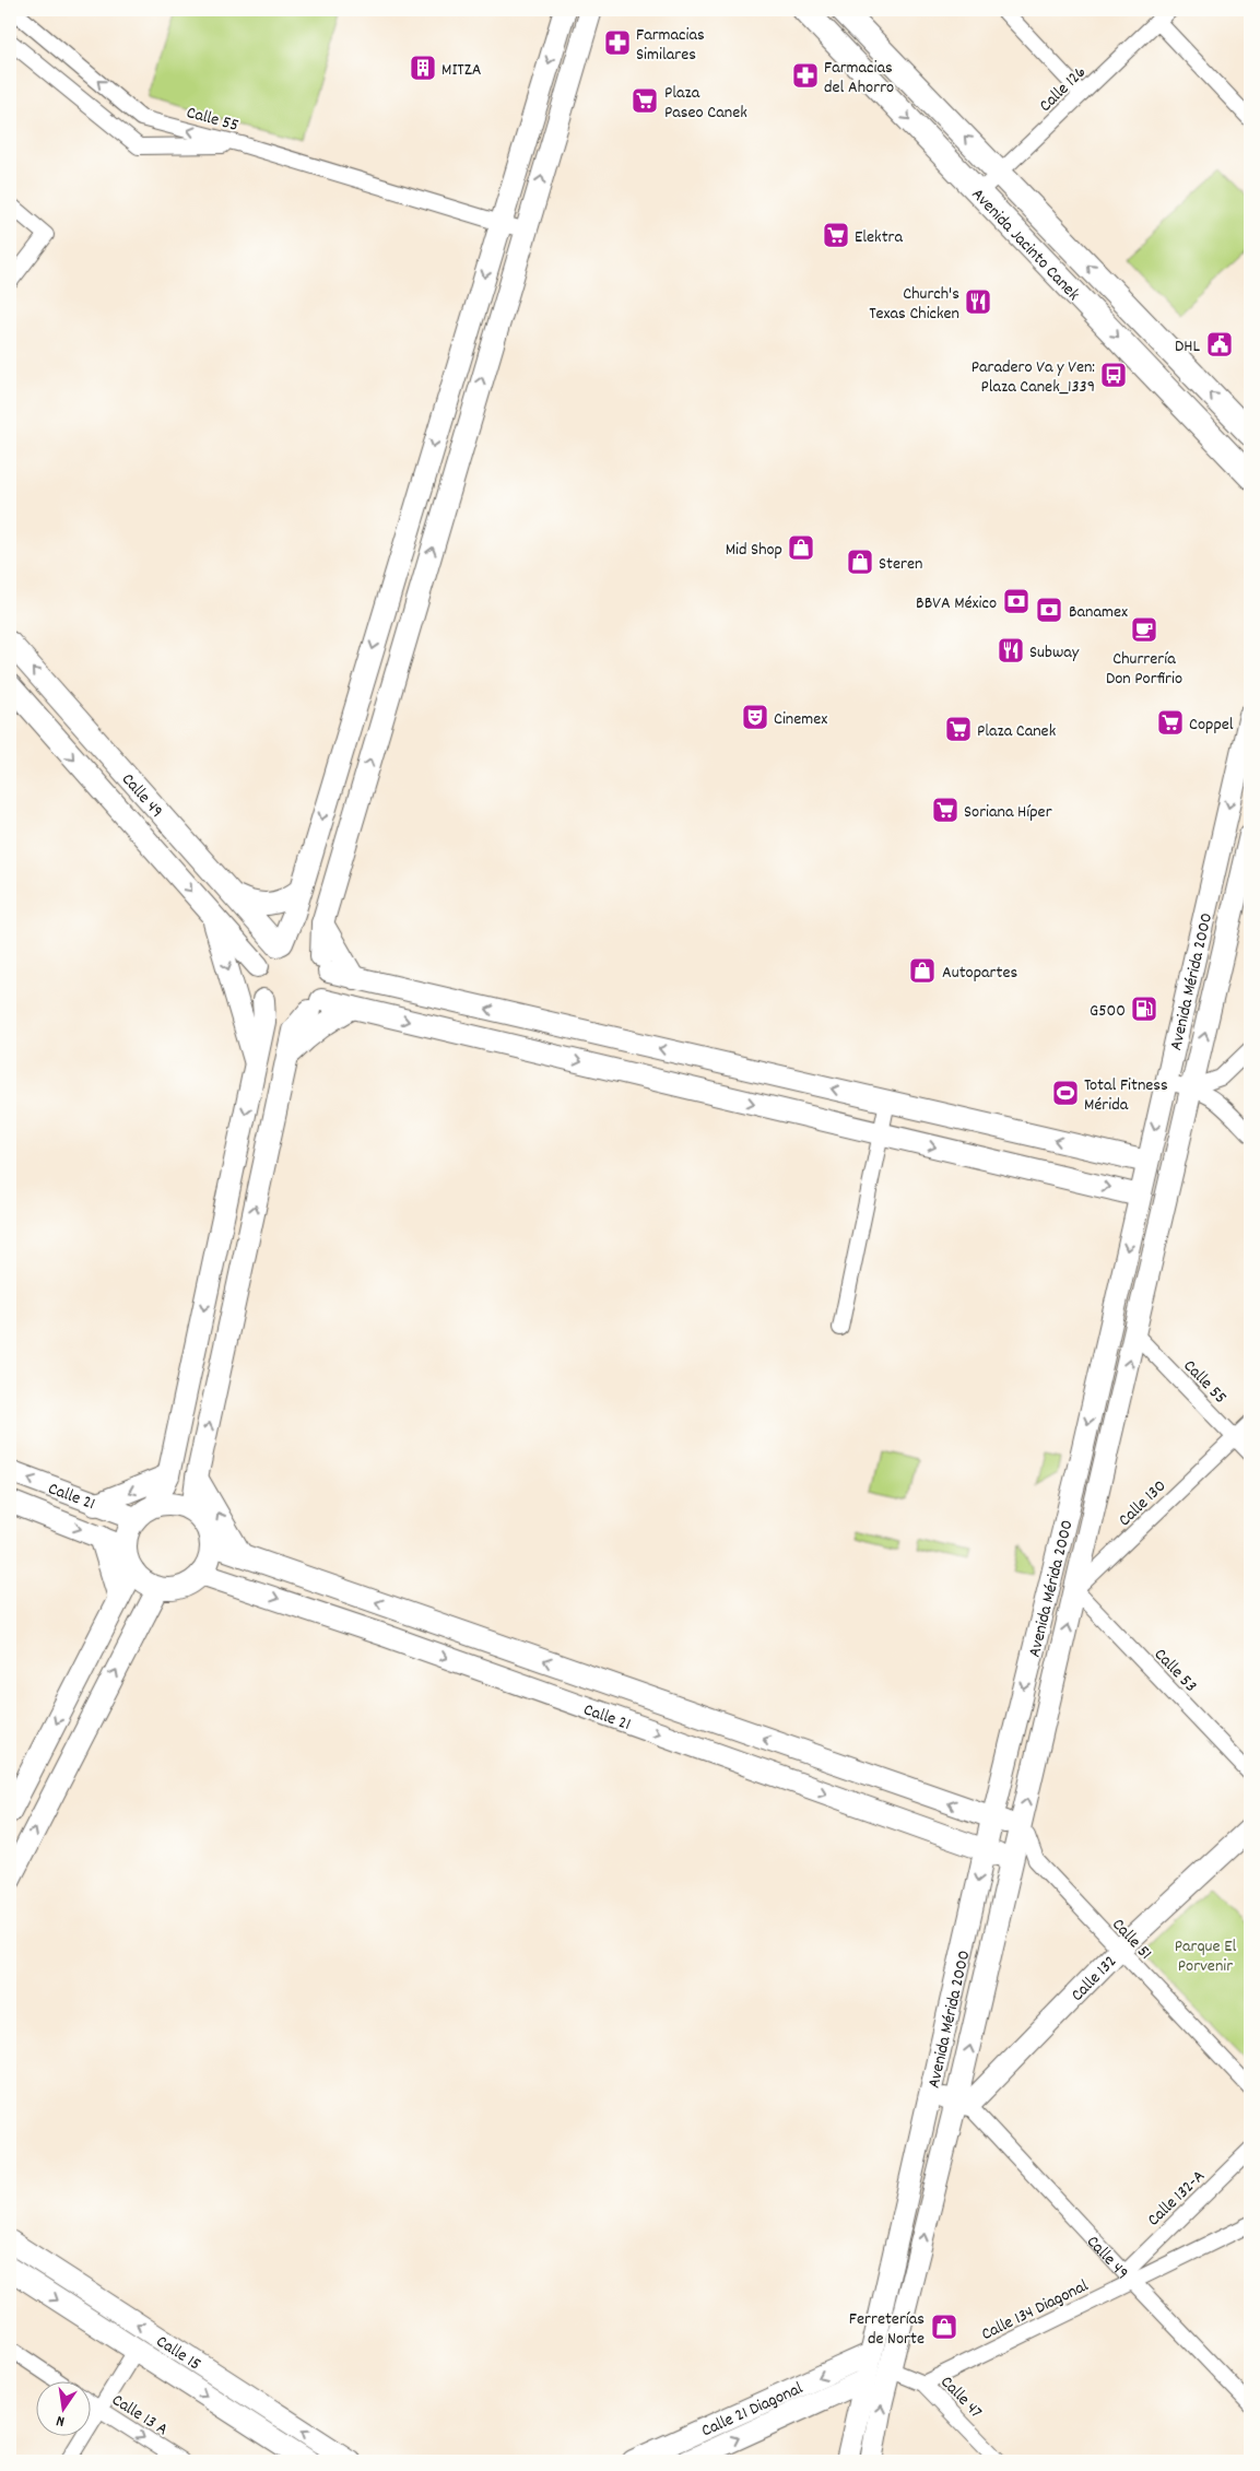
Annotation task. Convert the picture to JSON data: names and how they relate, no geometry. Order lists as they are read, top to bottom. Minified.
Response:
{"streets":{"main road":["Avenida Jacinto Canek"],"street":["Calle 126","Calle 55","Calle 49","Avenida Mérida 2000","Calle 21","Calle 130","Calle 53","Calle 51","Calle 132","Calle 132-A","Calle 134 Diagonal","Calle 15","Calle 47","Calle 21 Diagonal","Calle 13 A"]},"crossings":[["Calle 126","Avenida Jacinto Canek"],["Calle 55","Avenida Mérida 2000"],["Calle 55","Calle 130"],["Calle 49","Avenida Mérida 2000"],["Calle 49","Calle 132"],["Calle 49","Calle 132-A"],["Calle 49","Calle 134 Diagonal"],["Avenida Mérida 2000","Calle 21"],["Avenida Mérida 2000","Calle 130"],["Avenida Mérida 2000","Calle 53"],["Avenida Mérida 2000","Calle 51"],["Avenida Mérida 2000","Calle 132"],["Avenida Mérida 2000","Calle 47"],["Avenida Mérida 2000","Calle 21 Diagonal"],["Calle 21","Calle 51"],["Calle 130","Calle 53"],["Calle 51","Calle 132"],["Calle 132-A","Calle 134 Diagonal"],["Calle 134 Diagonal","Calle 47"]],"one_way":["Calle 13 A"],"parks":["Parque El Porvenir"],"places":{"pharmacy":["Farmacias Similares","Farmacias del Ahorro"],"building":["MITZA"],"supermarket":["Plaza Paseo Canek","Elektra","Coppel","Plaza Canek","Soriana Híper"],"restaurant":["Church's Texas Chicken","Subway"],"public building":["DHL"],"bus stop":["Paradero Va y Ven: Plaza Canek_1339"],"shop":["Mid Shop","Steren","Autopartes","Ferreterías de Norte"],"bank":["BBVA México","Banamex"],"cafe":["Churrería Don Porfirio"],"theatre":["Cinemex"],"fuel station":["G500"],"sports":["Total Fitness Mérida"]},"north":"bottom"}
